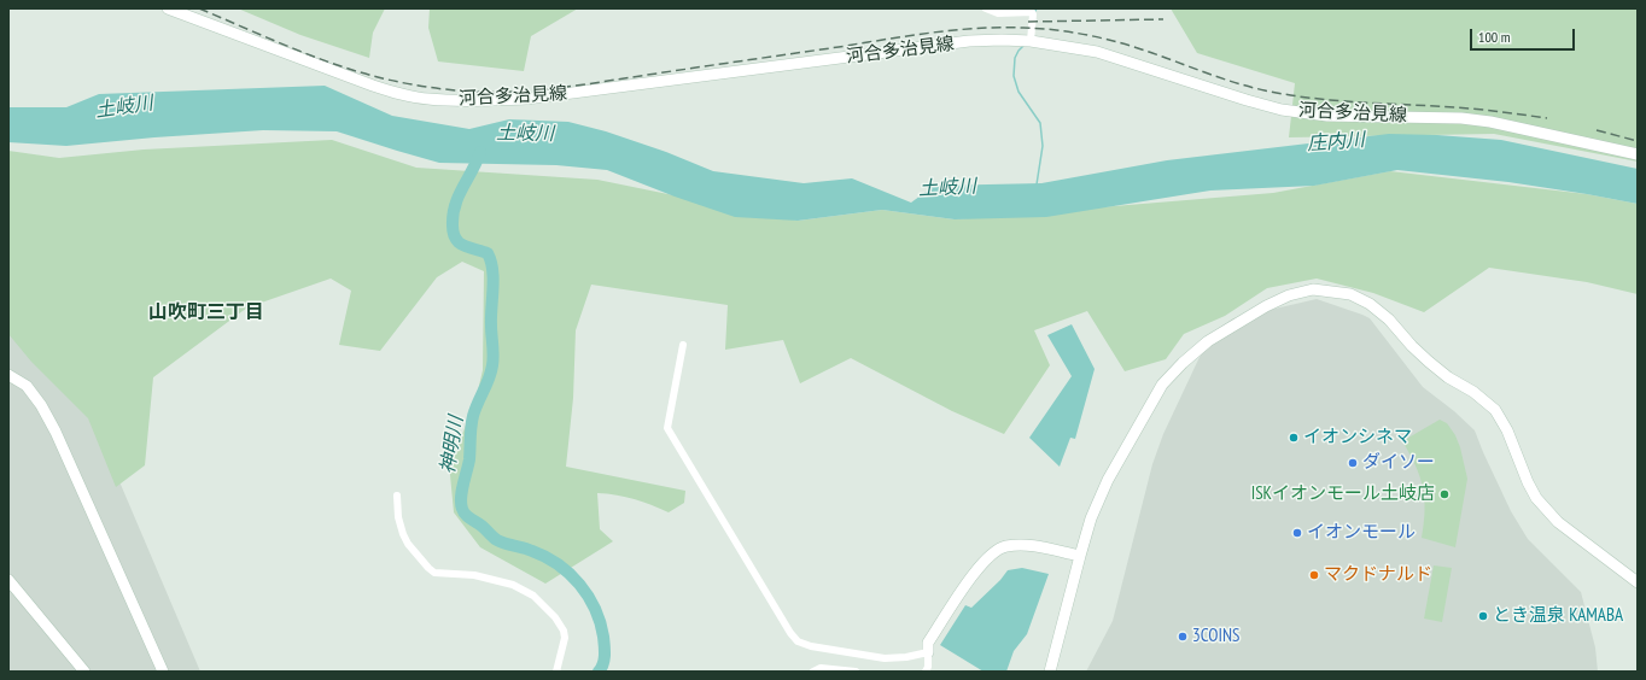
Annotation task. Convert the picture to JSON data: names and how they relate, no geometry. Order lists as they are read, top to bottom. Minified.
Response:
{"streets":{"street":["河合多治見線"]},"districts":["山吹町三丁目"],"water":["土岐川","庄内川","神明川"],"places":["イオンシネマ","ダイソー","ISKイオンモール土岐店","イオンモール","マクドナルド","とき温泉 KAMABA","3COINS"],"scale_bar":"100 m"}
